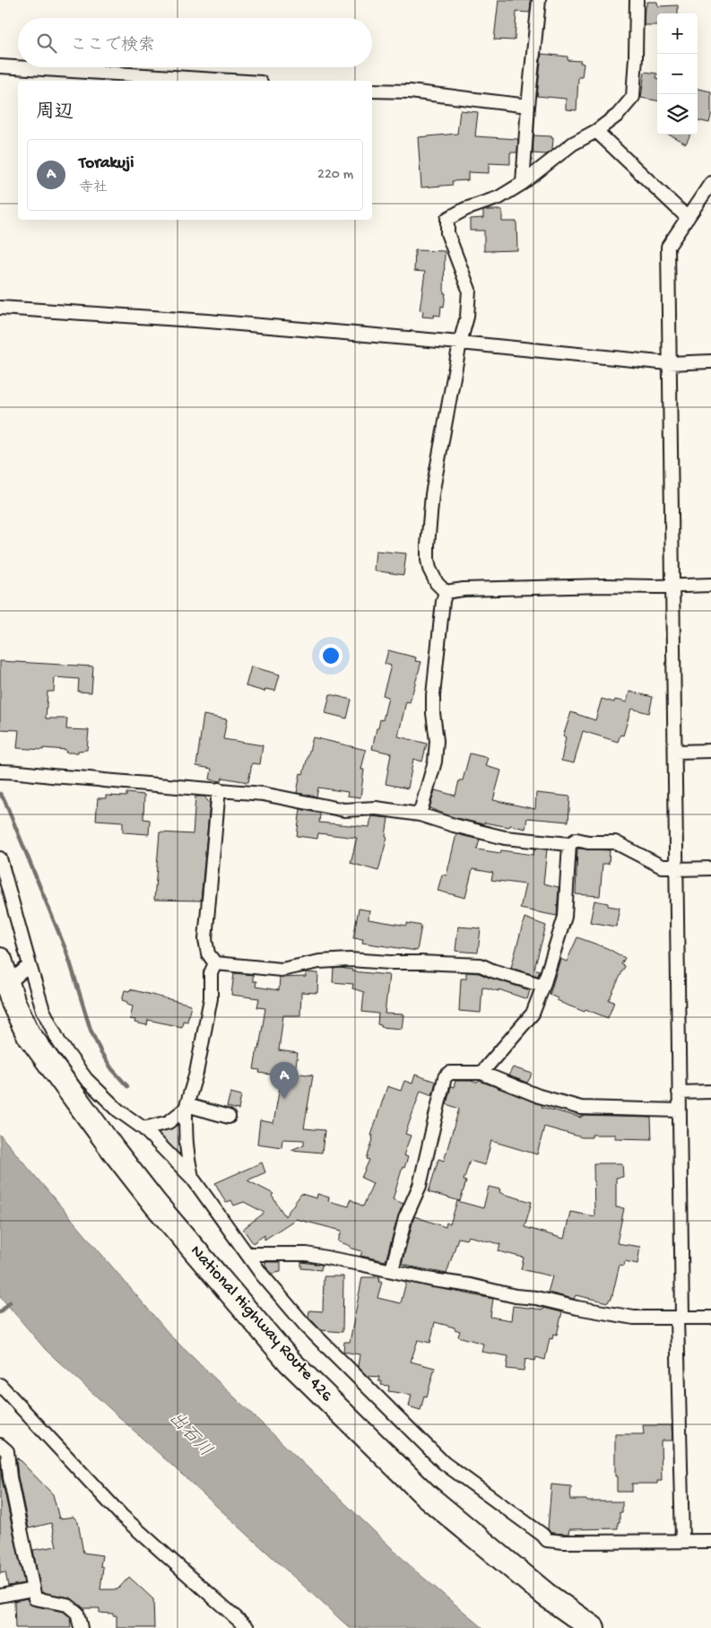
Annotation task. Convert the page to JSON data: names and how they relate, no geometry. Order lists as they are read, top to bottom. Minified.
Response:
{"streets":{"highway":["National Highway Route 426"]},"water":["出石川"],"page":{"map_buttons":["+","−"],"search":"ここで検索","heading":"周辺","list":[{"mark":"A","name":"Torakuji","note":"寺社","value":"220 m"}],"pins":"A"}}
